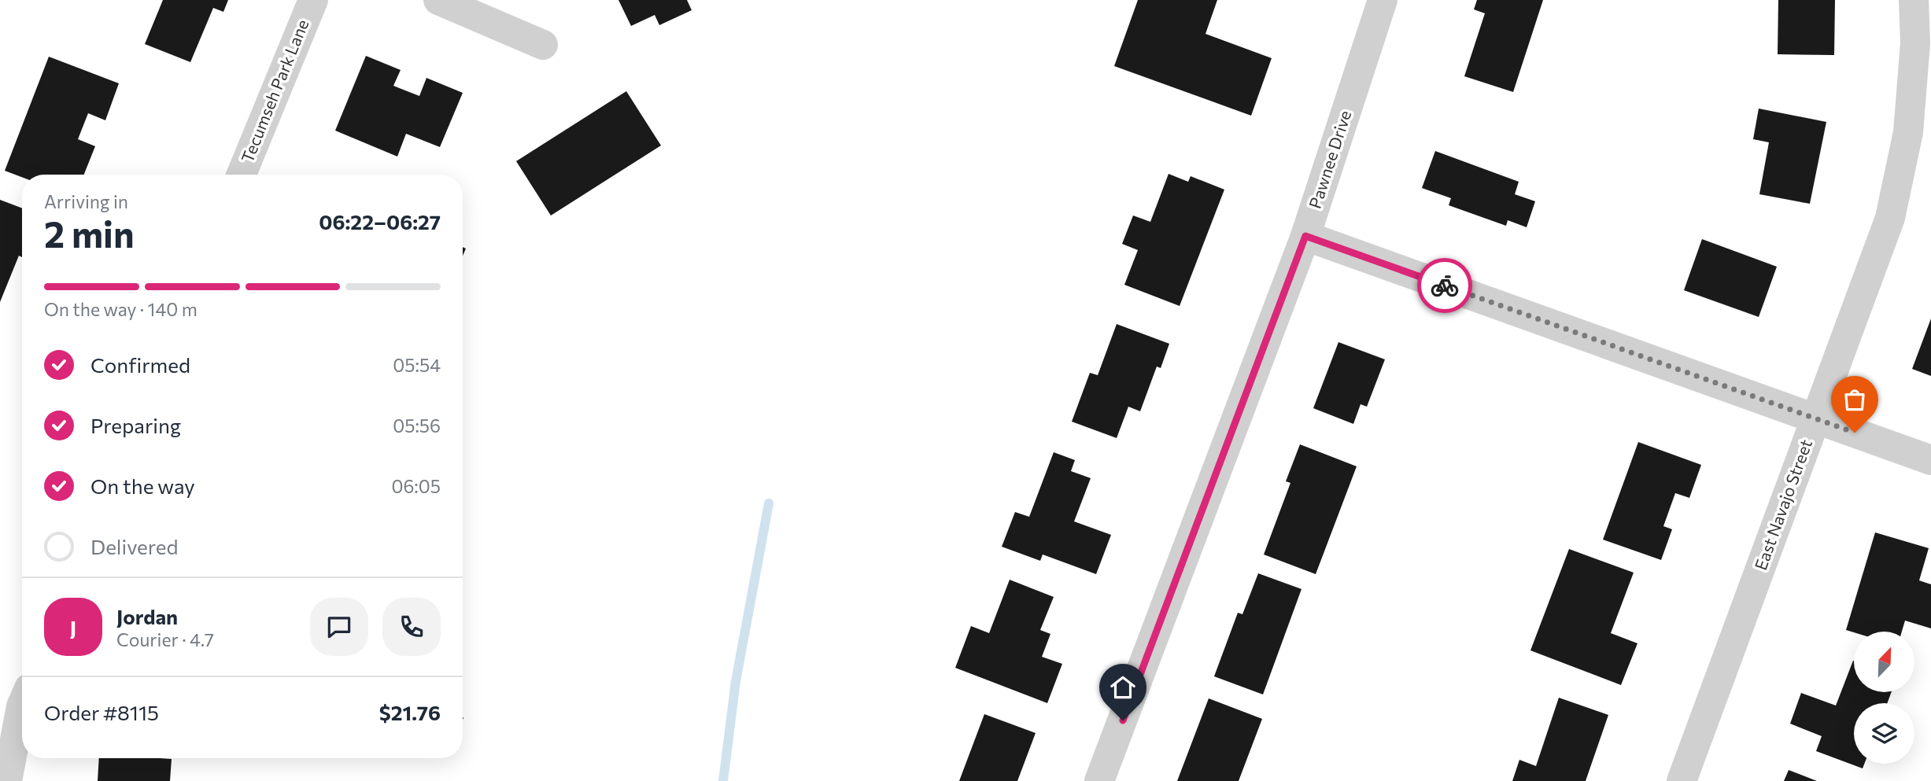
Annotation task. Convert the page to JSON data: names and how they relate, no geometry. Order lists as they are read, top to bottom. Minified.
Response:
{"streets":{"street":["Tecumseh Park Lane","Pawnee Drive","East Navajo Street"]},"north":"top right","page":{"heading":["2 min","Arriving in","06:22–06:27"],"panel":["Jordan","Courier · 4.7","Order #8115","$21.76"],"bar":"On the way · 140 m","list":[["Confirmed","05:54"],["Preparing","05:56"],["On the way","06:05"],"Delivered"],"round":"J"}}
